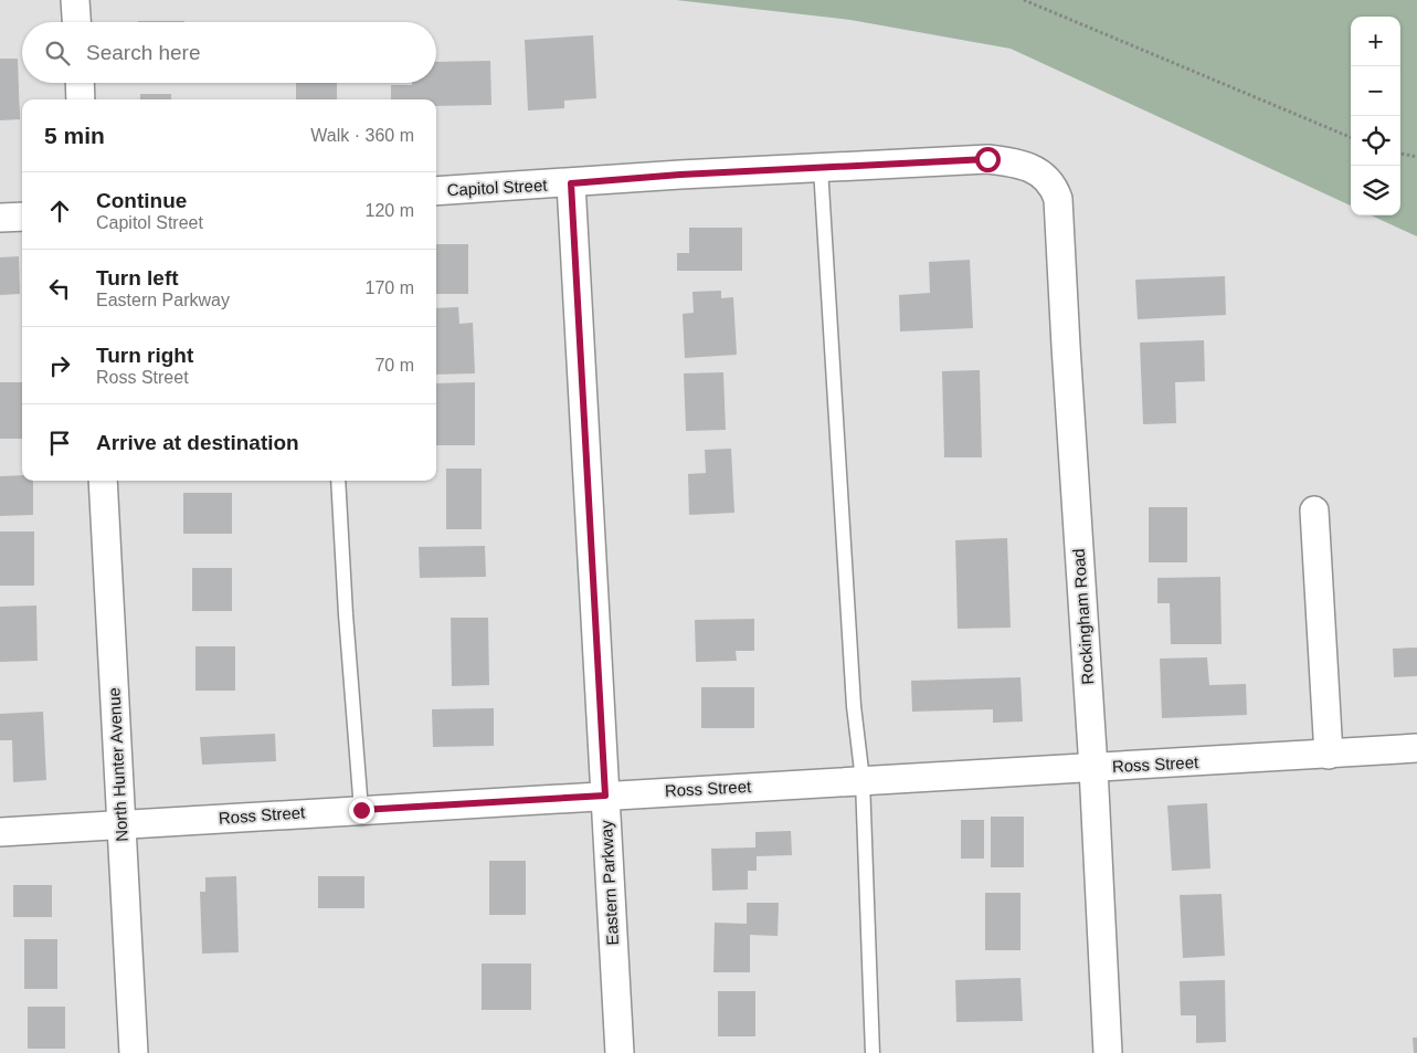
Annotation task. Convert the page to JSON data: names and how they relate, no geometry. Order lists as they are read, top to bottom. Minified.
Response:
{"streets":{"street":["Capitol Street","Rockingham Road","North Hunter Avenue","Ross Street","Eastern Parkway"]},"crossings":[["Capitol Street","Rockingham Road"],["Capitol Street","Eastern Parkway"],["Rockingham Road","Ross Street"],["North Hunter Avenue","Ross Street"],["Ross Street","Eastern Parkway"]],"page":{"map_buttons":["+","−"],"search":"Search here","heading":["5 min","Walk · 360 m"],"list":[["Continue","Capitol Street","120 m"],["Turn left","Eastern Parkway","170 m"],["Turn right","Ross Street","70 m"],"Arrive at destination"]}}
